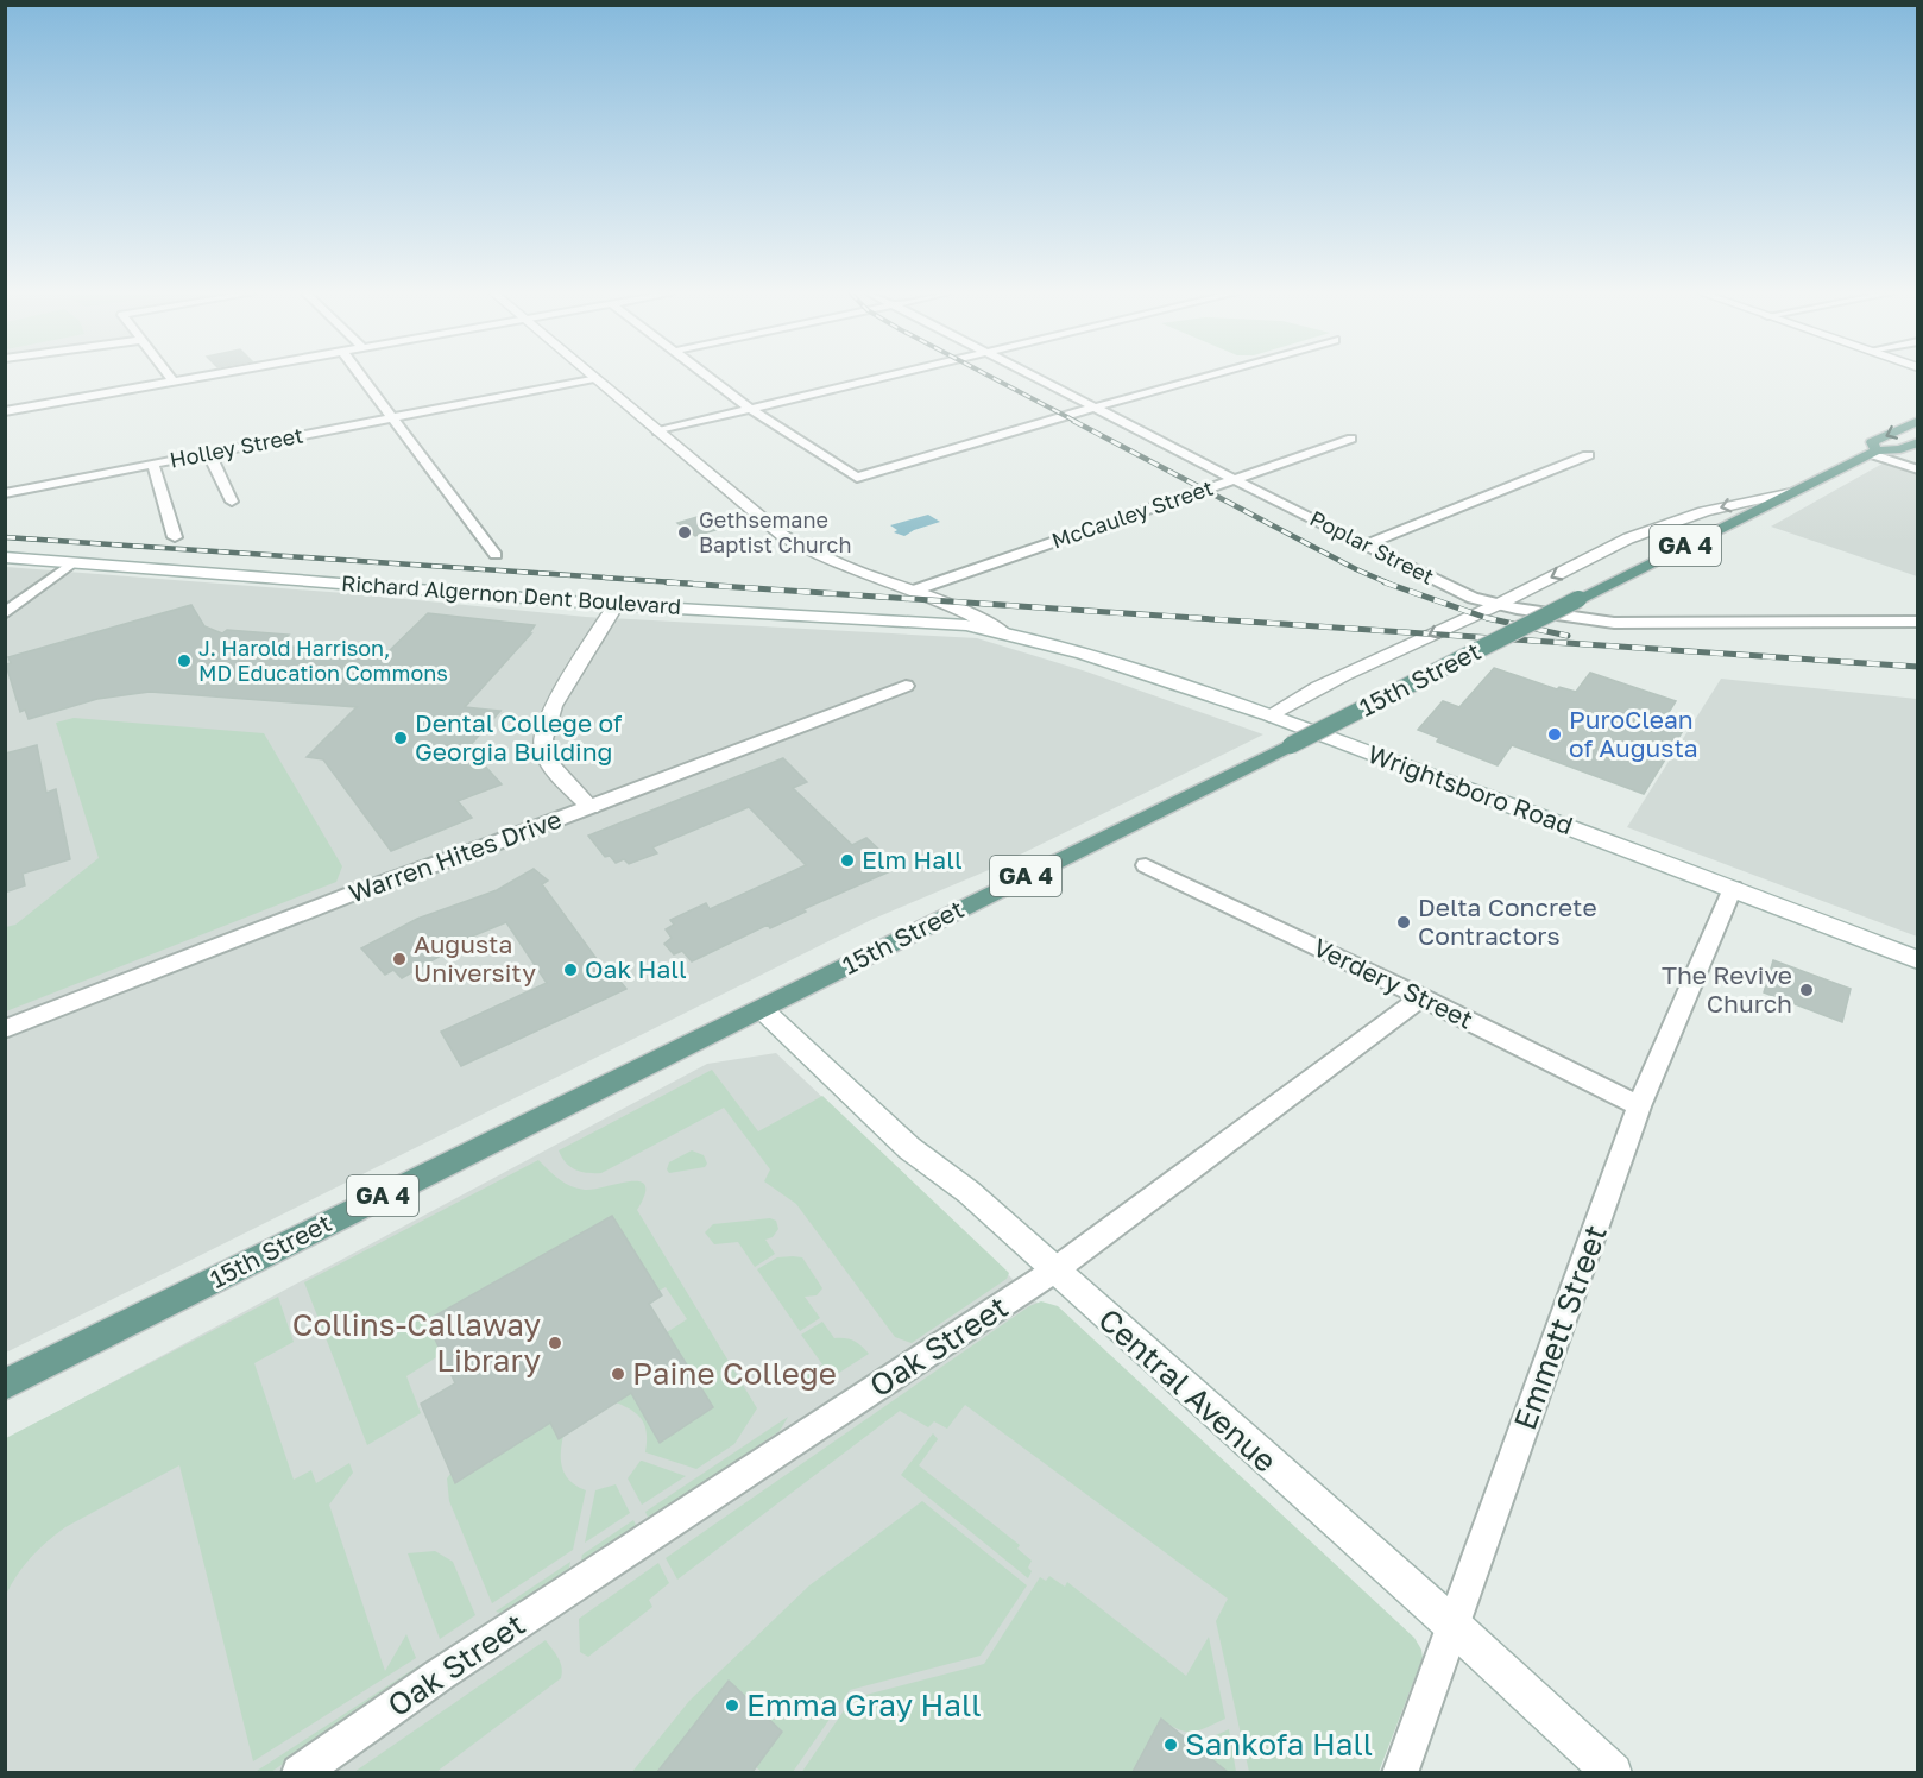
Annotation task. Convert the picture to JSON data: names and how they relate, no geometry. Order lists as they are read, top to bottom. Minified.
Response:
{"streets":{"main road":["GA 4","15th Street"],"street":["Holley Street","McCauley Street","Poplar Street","Richard Algernon Dent Boulevard","Wrightsboro Road","Warren Hites Drive","Verdery Street","Emmett Street","Oak Street","Central Avenue"]},"crossings":[["Holley Street","Wrightsboro Road"],["McCauley Street","Poplar Street"],["McCauley Street","Wrightsboro Road"],["Richard Algernon Dent Boulevard","Wrightsboro Road"],["15th Street","Central Avenue"],["Wrightsboro Road","Emmett Street"],["Verdery Street","Emmett Street"],["Verdery Street","Oak Street"],["Emmett Street","Central Avenue"],["Oak Street","Central Avenue"]],"places":["Gethsemane Baptist Church","J. Harold Harrison, MD Education Commons","PuroClean of Augusta","Dental College of Georgia Building","Elm Hall","Delta Concrete Contractors","Augusta University","Oak Hall","The Revive Church","Collins-Callaway Library","Paine College","Emma Gray Hall","Sankofa Hall"]}
